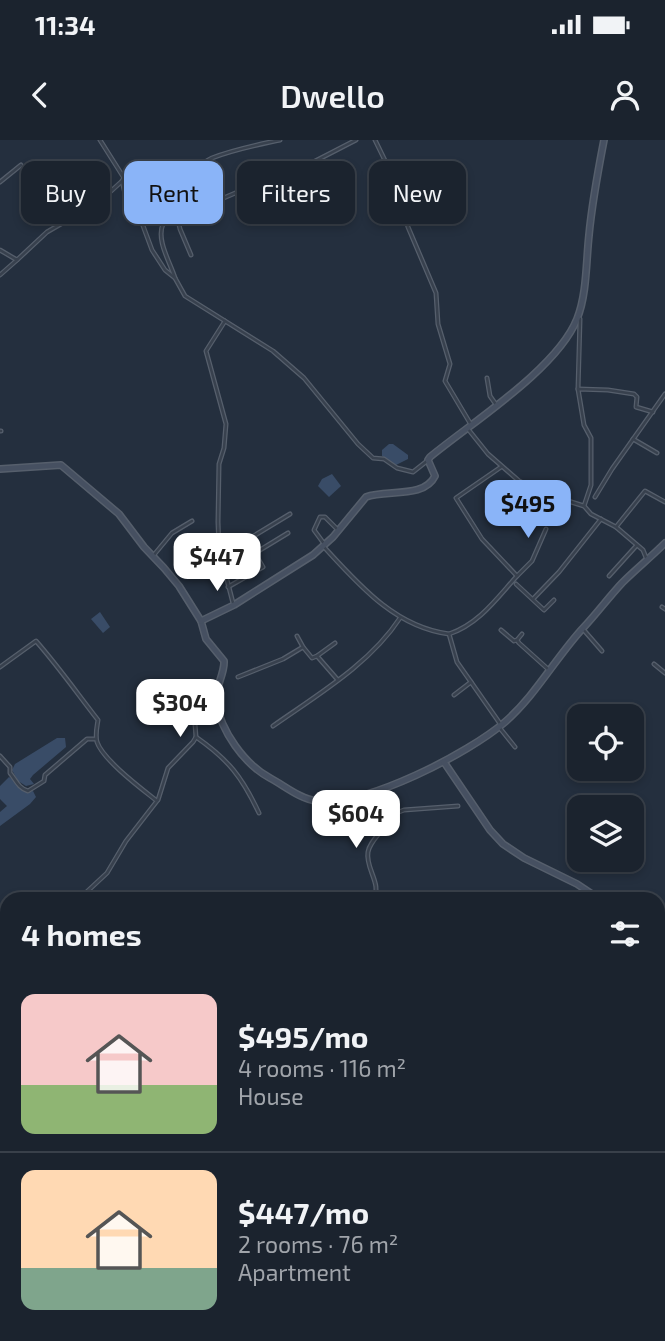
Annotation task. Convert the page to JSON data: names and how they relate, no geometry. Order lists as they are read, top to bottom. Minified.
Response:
{"page":{"status":"11:34","header":"Dwello","chip":["Buy","Rent","Filters","New"],"price":["$495","$447","$304","$604"],"heading":"4 homes","list":[{"name":"$495/mo","note":"4 rooms · 116 m² · House"},{"name":"$447/mo","note":"2 rooms · 76 m² · Apartment"}]}}
